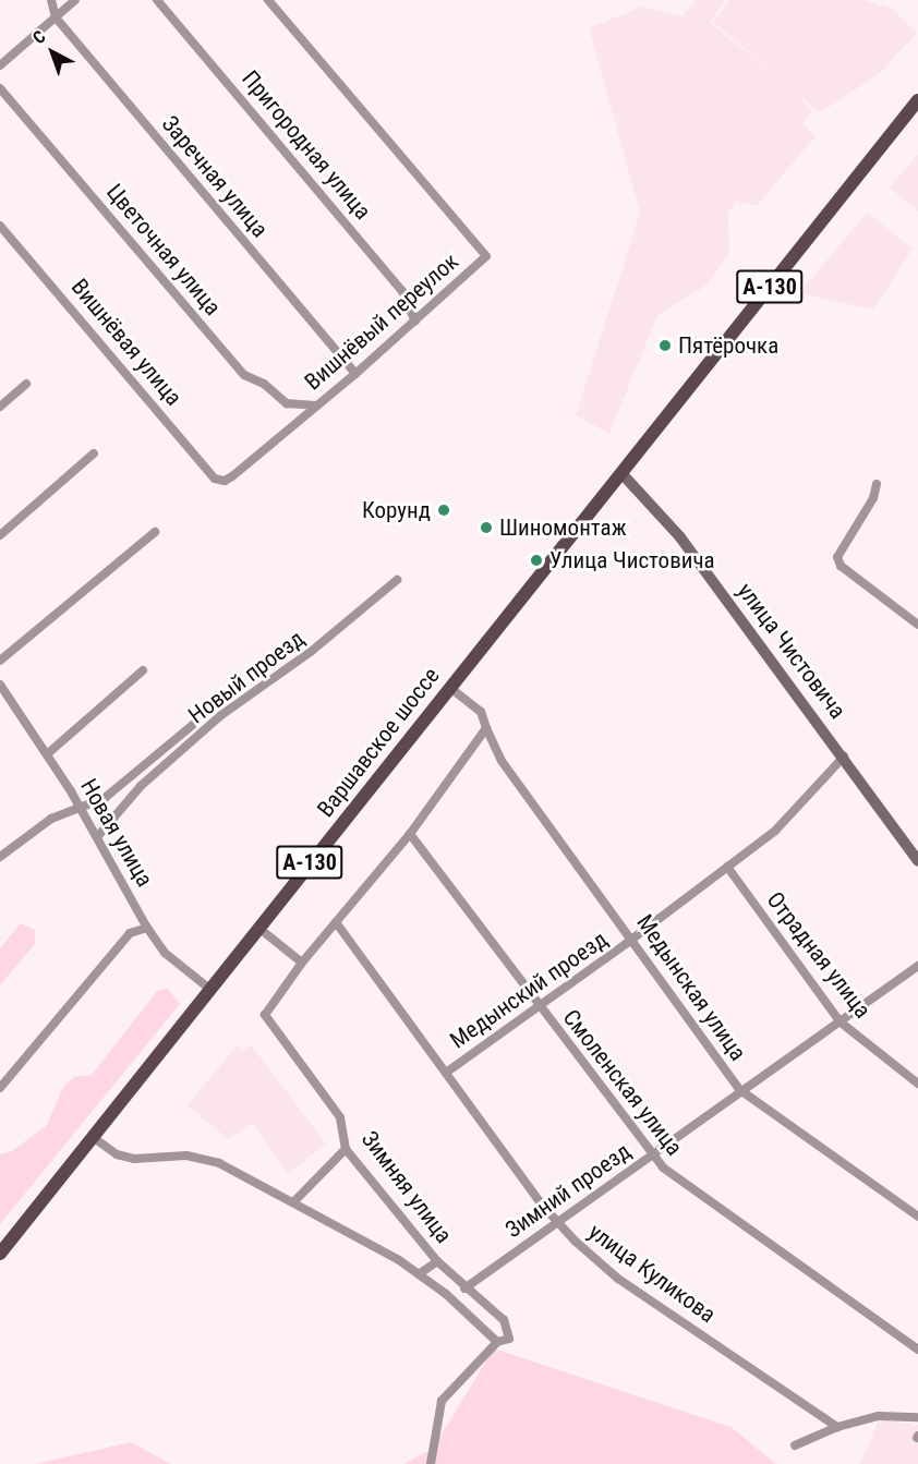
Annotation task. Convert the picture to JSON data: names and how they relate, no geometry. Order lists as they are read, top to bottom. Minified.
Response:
{"streets":{"main road":["А-130","Варшавское шоссе"],"street":["Пригородная улица","Заречная улица","Цветочная улица","Вишнёвый переулок","Вишнёвая улица","улица Чистовича","Новый проезд","Новая улица","Отрадная улица","Медынская улица","Медынский проезд","Смоленская улица","Зимняя улица","Зимний проезд","улица Куликова"]},"crossings":[["Пригородная улица","Вишнёвый переулок"],["Заречная улица","Вишнёвый переулок"],["Цветочная улица","Вишнёвый переулок"],["А-130","улица Чистовича"],["А-130","Варшавское шоссе"],["Вишнёвый переулок","Вишнёвая улица"],["улица Чистовича","Варшавское шоссе"],["улица Чистовича","Медынский проезд"],["Новый проезд","Новая улица"],["Варшавское шоссе","Новая улица"],["Варшавское шоссе","Медынская улица"],["Отрадная улица","Медынский проезд"],["Отрадная улица","Зимний проезд"],["Медынская улица","Медынский проезд"],["Медынская улица","Зимний проезд"],["Медынский проезд","Смоленская улица"],["Медынский проезд","улица Куликова"],["Смоленская улица","Зимний проезд"],["Зимняя улица","Зимний проезд"],["Зимний проезд","улица Куликова"]],"places":["Пятёрочка","Корунд","Шиномонтаж","Улица Чистовича"],"north":"top left"}
